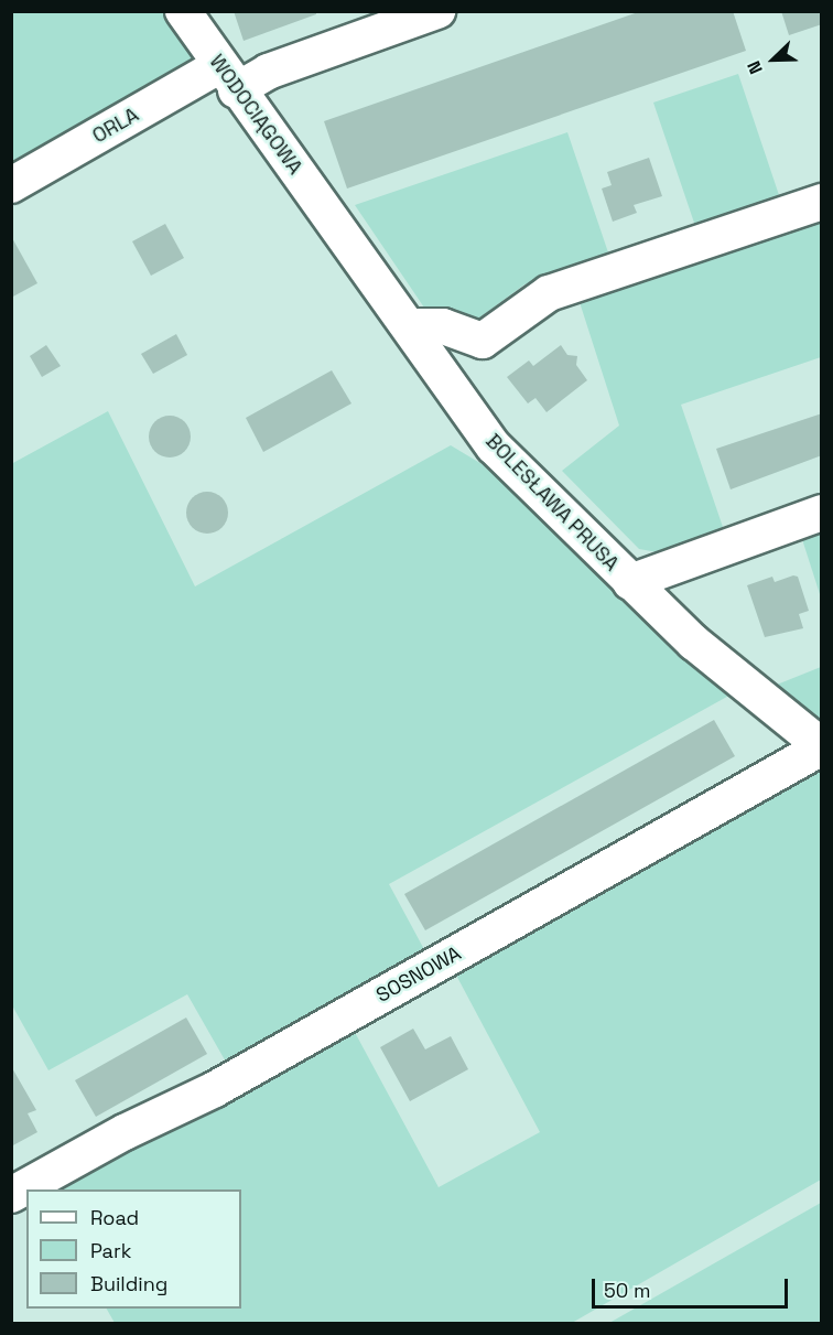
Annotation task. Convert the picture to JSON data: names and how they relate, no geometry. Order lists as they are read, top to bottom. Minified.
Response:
{"streets":{"street":["WODOCIĄGOWA","ORLA","BOLESŁAWA PRUSA","SOSNOWA"]},"crossings":[["WODOCIĄGOWA","ORLA"],["WODOCIĄGOWA","BOLESŁAWA PRUSA"],["BOLESŁAWA PRUSA","SOSNOWA"]],"legend":["Road","Park","Building"],"scale_bar":"50 m","north":"bottom left"}
